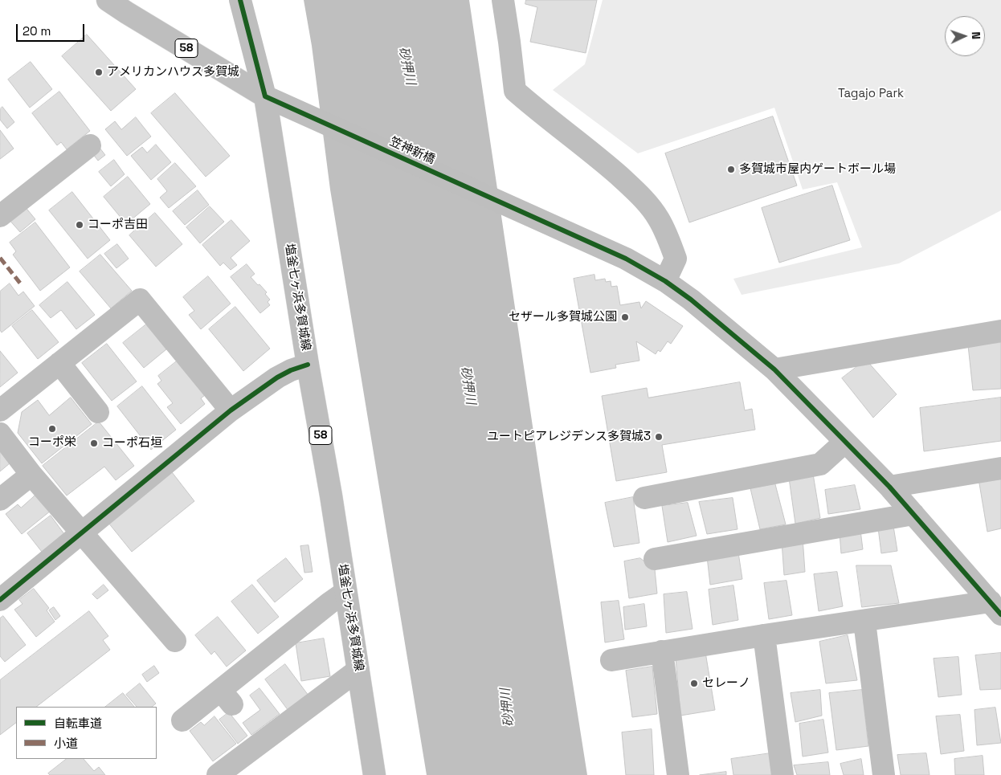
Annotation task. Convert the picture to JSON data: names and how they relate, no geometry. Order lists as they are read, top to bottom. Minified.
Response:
{"streets":{"street":["58","笠神新橋","塩釜七ヶ浜多賀城線"]},"crossings":[["58","笠神新橋"],["58","塩釜七ヶ浜多賀城線"],["笠神新橋","塩釜七ヶ浜多賀城線"]],"water":["砂押川"],"parks":["Tagajo Park"],"places":["アメリカンハウス多賀城","多賀城市屋内ゲートボール場","コーポ吉田","セザール多賀城公園","コーポ栄","ユートピアレジデンス多賀城3","コーポ石垣","セレーノ"],"legend":["自転車道","小道"],"scale_bar":"20 m","north":"right"}
